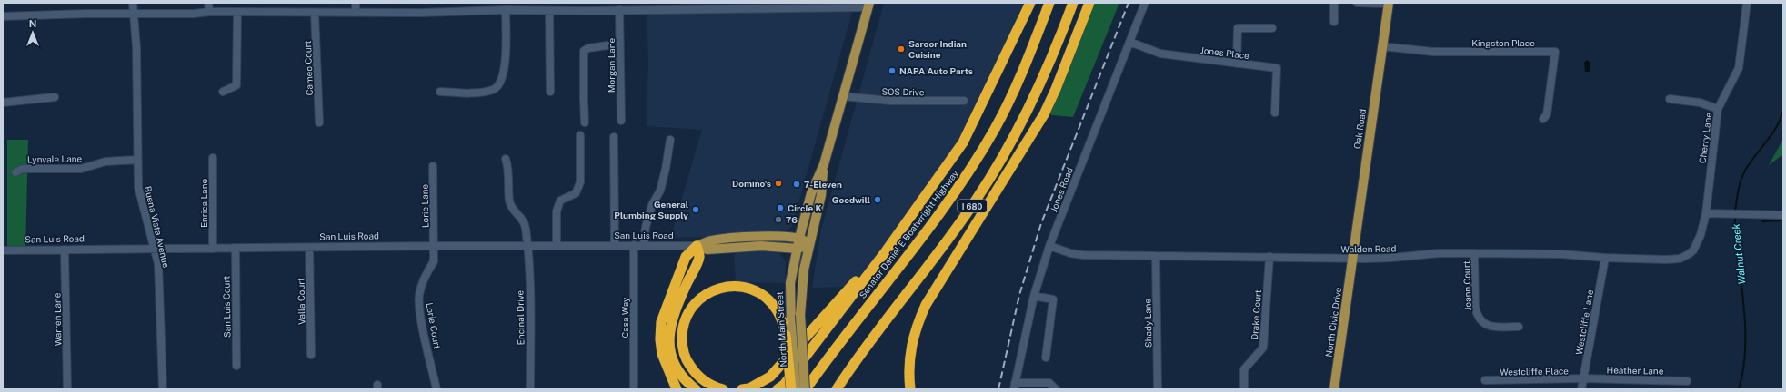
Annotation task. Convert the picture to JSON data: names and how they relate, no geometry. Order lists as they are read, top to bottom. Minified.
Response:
{"streets":{"highway":["I 680","Senator Daniel E Boatwright Highway"],"main road":["Oak Road","San Luis Road","North Civic Drive","North Main Street"],"street":["Kingston Place","Jones Place","Morgan Lane","Cameo Court","SOS Drive","Cherry Lane","Lynvale Lane","Jones Road","Enrica Lane","Lorie Lane","Buena Vista Avenue","Walden Road","Joann Court","Valla Court","San Luis Court","Drake Court","Encinal Drive","Casa Way","Warren Lane","Westcliffe Lane","Shady Lane","Lorie Court","Heather Lane","Westcliffe Place"]},"crossings":[["Kingston Place","Oak Road"],["Jones Place","Jones Road"],["SOS Drive","North Main Street"],["Oak Road","Walden Road"],["Oak Road","North Civic Drive"],["Cherry Lane","Walden Road"],["Lynvale Lane","Buena Vista Avenue"],["Jones Road","Walden Road"],["Enrica Lane","San Luis Road"],["Lorie Lane","San Luis Road"],["Lorie Lane","Lorie Court"],["Buena Vista Avenue","San Luis Road"],["Senator Daniel E Boatwright Highway","North Main Street"],["San Luis Road","Valla Court"],["San Luis Road","San Luis Court"],["San Luis Road","Encinal Drive"],["San Luis Road","Casa Way"],["San Luis Road","Warren Lane"],["San Luis Road","Lorie Court"],["San Luis Road","North Main Street"],["Walden Road","Joann Court"],["Walden Road","Drake Court"],["Walden Road","North Civic Drive"],["Walden Road","Westcliffe Lane"],["Walden Road","Shady Lane"],["Westcliffe Lane","Heather Lane"],["Westcliffe Lane","Westcliffe Place"],["Heather Lane","Westcliffe Place"]],"water":["Walnut Creek"],"places":["Saroor Indian Cuisine","NAPA Auto Parts","Domino's","7-Eleven","Goodwill","Circle K","General Plumbing Supply","76"],"north":"top"}
